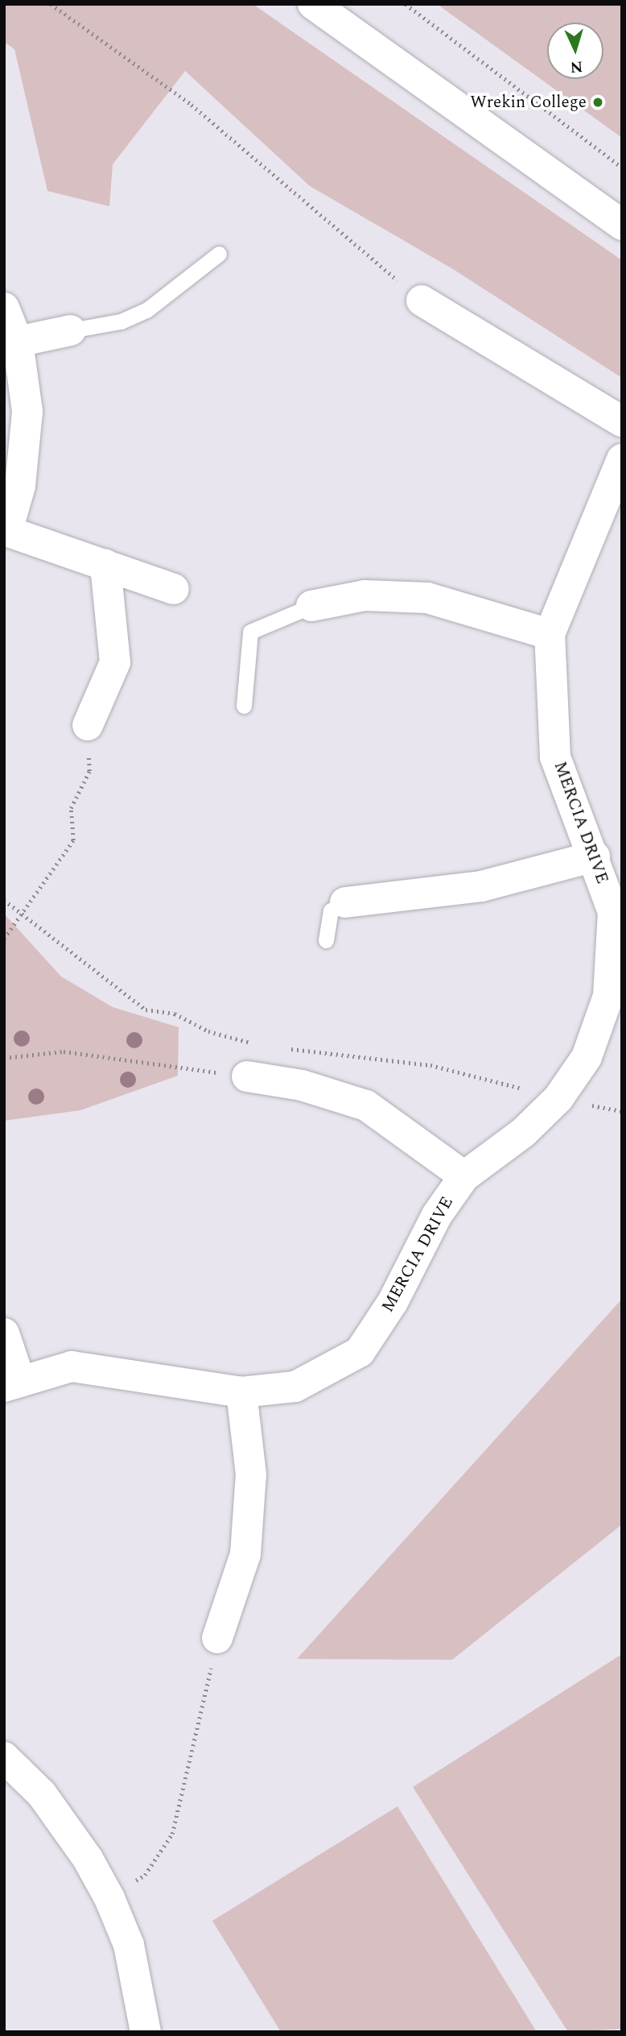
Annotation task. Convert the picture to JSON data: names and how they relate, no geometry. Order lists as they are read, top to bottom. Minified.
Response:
{"streets":{"street":["MERCIA DRIVE"]},"places":["Wrekin College"],"north":"bottom"}
